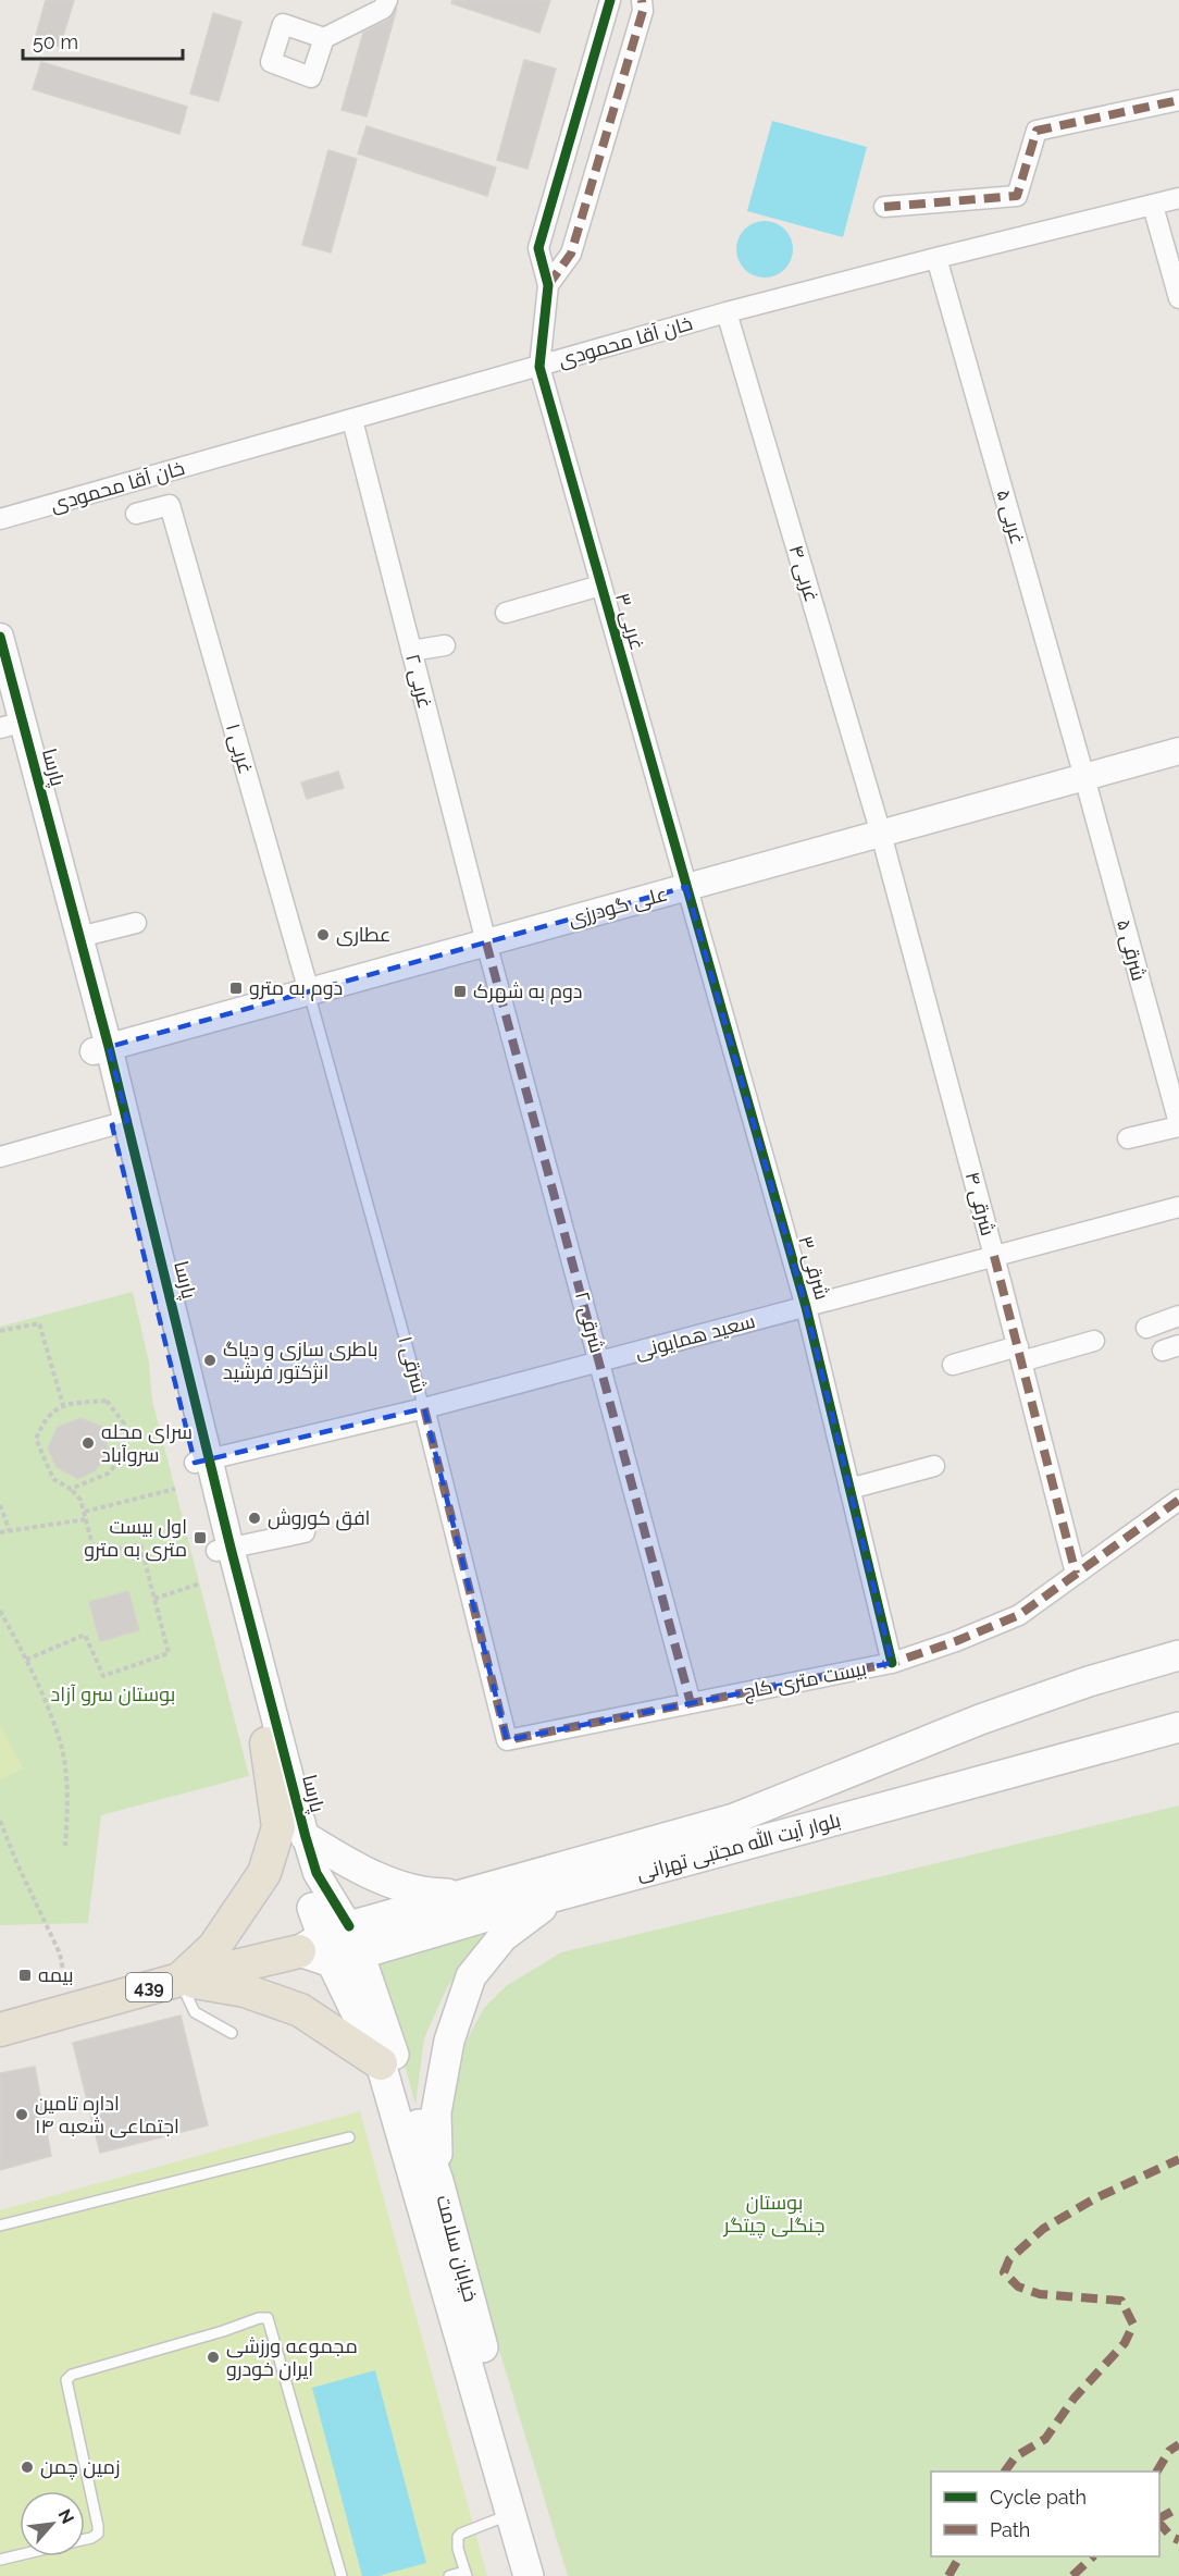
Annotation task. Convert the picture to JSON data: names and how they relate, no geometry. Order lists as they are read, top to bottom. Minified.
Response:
{"streets":{"main road":["بلوار آیت الله مجتبی تهرانی","439","خیابان سلامت"],"street":["خان آقا محمودی","۵ غربی","۴ غربی","۳ غربی","۲ غربی","۱ غربی","پارسا","علی گودرزی","۵ شرقی","۴ شرقی","۳ شرقی","۲ شرقی","سعید همایونی","۱ شرقی","بیست متری کاج"]},"crossings":[["خان آقا محمودی","۵ غربی"],["خان آقا محمودی","۴ غربی"],["خان آقا محمودی","۳ غربی"],["خان آقا محمودی","۲ غربی"],["۵ غربی","علی گودرزی"],["۵ غربی","۵ شرقی"],["۴ غربی","علی گودرزی"],["۴ غربی","۴ شرقی"],["۳ غربی","علی گودرزی"],["۳ غربی","۳ شرقی"],["۲ غربی","علی گودرزی"],["۲ غربی","۲ شرقی"],["۱ غربی","علی گودرزی"],["۱ غربی","۱ شرقی"],["پارسا","علی گودرزی"],["پارسا","سعید همایونی"],["پارسا","بلوار آیت الله مجتبی تهرانی"],["علی گودرزی","۵ شرقی"],["علی گودرزی","۴ شرقی"],["علی گودرزی","۳ شرقی"],["علی گودرزی","۲ شرقی"],["علی گودرزی","۱ شرقی"],["۴ شرقی","سعید همایونی"],["۴ شرقی","بیست متری کاج"],["۳ شرقی","سعید همایونی"],["۳ شرقی","بیست متری کاج"],["۲ شرقی","سعید همایونی"],["۲ شرقی","بیست متری کاج"],["سعید همایونی","۱ شرقی"],["۱ شرقی","بیست متری کاج"],["بلوار آیت الله مجتبی تهرانی","439"],["بلوار آیت الله مجتبی تهرانی","خیابان سلامت"],["439","خیابان سلامت"]],"parks":["بوستان سرو آزاد","بوستان جنگلی چیتگر"],"places":{"other":["عطاری","باطری سازی و دیاگ انژکتور فرشید","سرای محله سروآباد","افق کوروش","اداره تامین اجتماعی شعبه ۱۴","مجموعه ورزشی ایران خودرو","زمین چمن"],"transit":["دوم به مترو","دوم به شهرک","اول بیست متری به مترو","بیمه"]},"legend":["Cycle path","Path"],"scale_bar":"50 m","north":"top right"}
